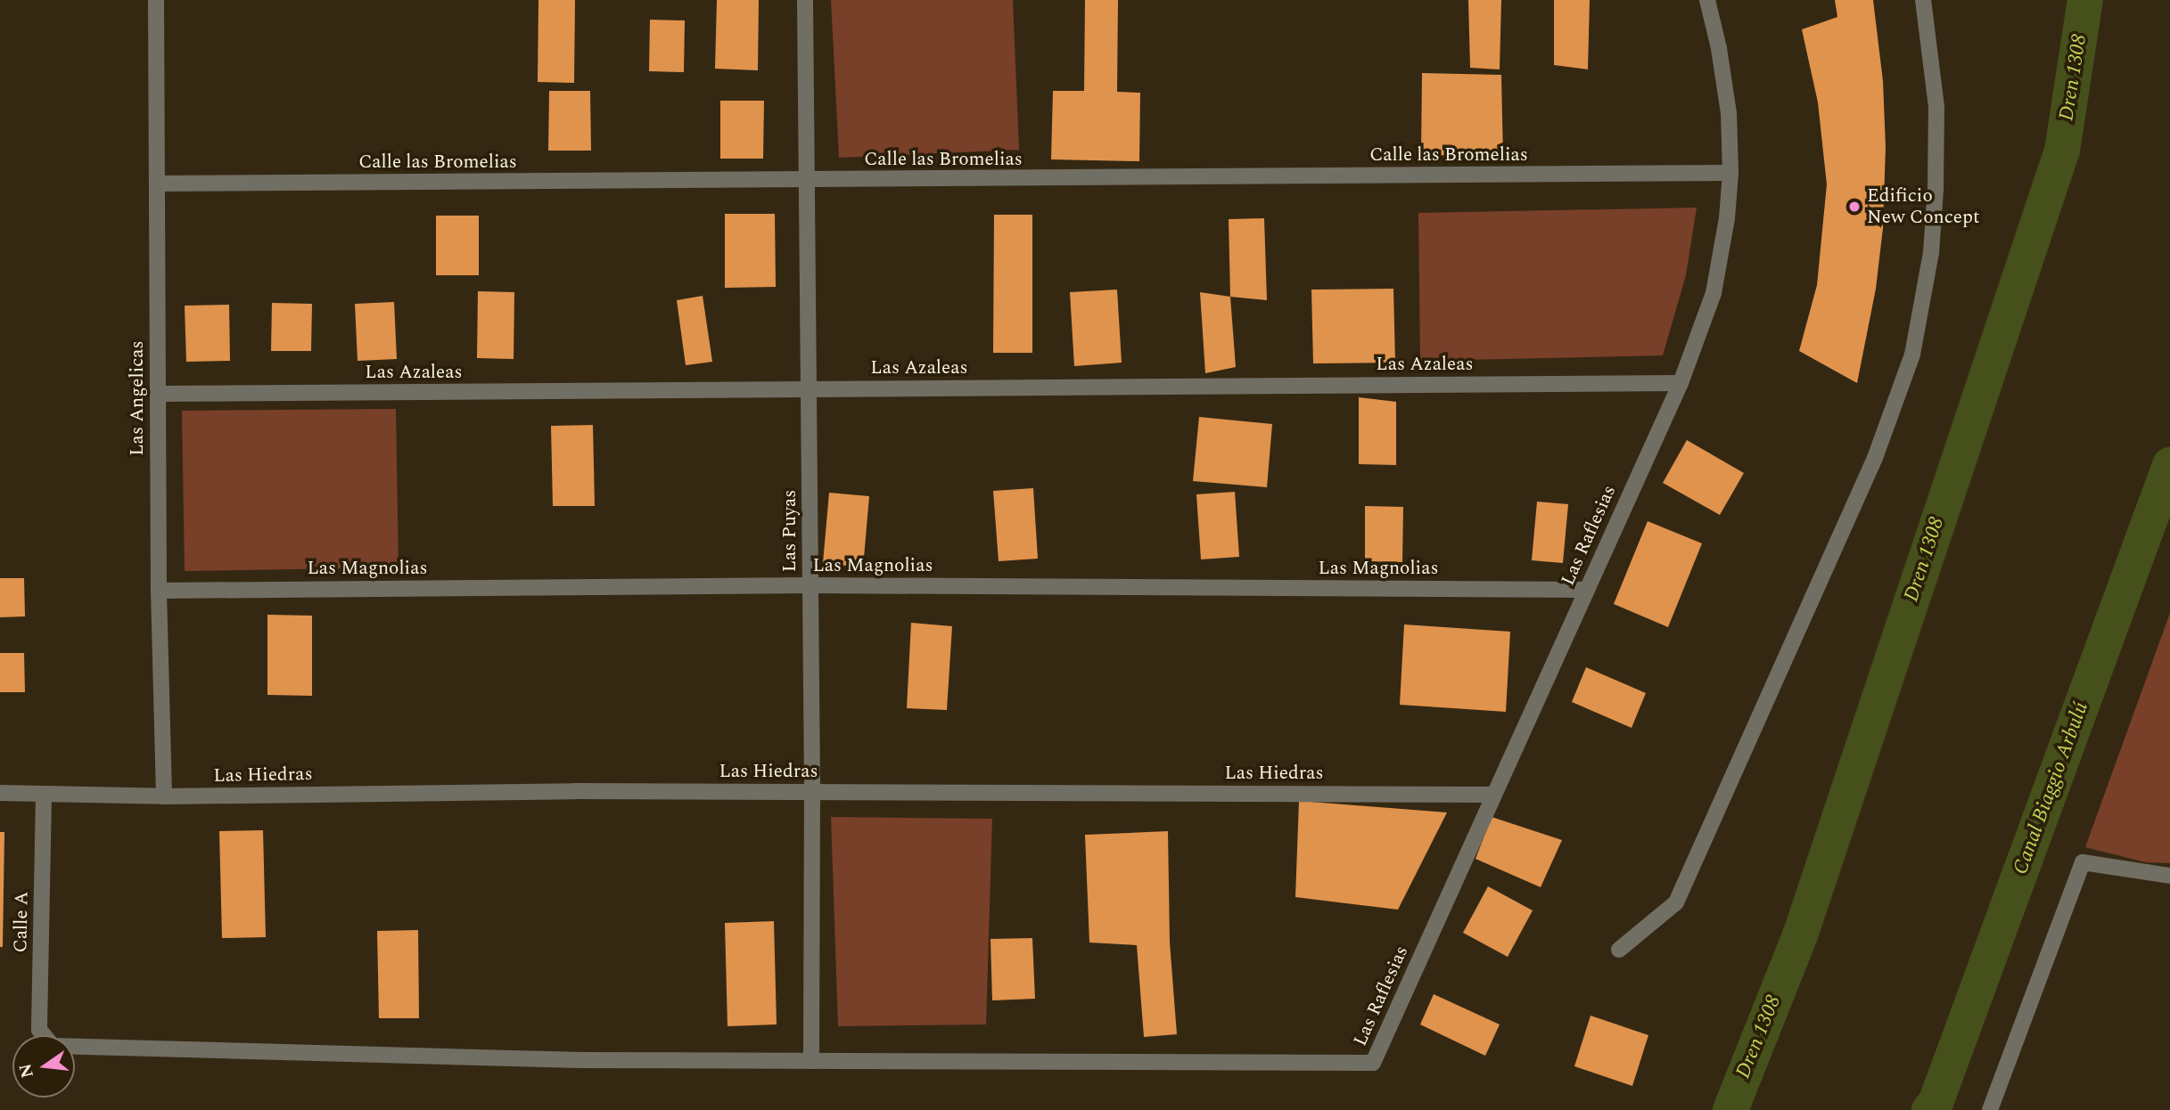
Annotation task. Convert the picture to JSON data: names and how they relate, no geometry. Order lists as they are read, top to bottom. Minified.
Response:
{"streets":{"street":["Calle las Bromelias","Las Azaleas","Las Angelicas","Las Puyas","Las Raflesias","Las Magnolias","Las Hiedras","Calle A"]},"crossings":[["Calle las Bromelias","Las Angelicas"],["Calle las Bromelias","Las Puyas"],["Calle las Bromelias","Las Raflesias"],["Las Azaleas","Las Angelicas"],["Las Azaleas","Las Puyas"],["Las Azaleas","Las Raflesias"],["Las Angelicas","Las Magnolias"],["Las Angelicas","Las Hiedras"],["Las Puyas","Las Raflesias"],["Las Puyas","Las Magnolias"],["Las Puyas","Las Hiedras"],["Las Puyas","Calle A"],["Las Raflesias","Las Magnolias"],["Las Raflesias","Las Hiedras"],["Las Raflesias","Calle A"],["Las Hiedras","Calle A"]],"water":["Dren 1308","Canal Biaggio Arbulú"],"places":["Edificio New Concept"],"north":"left"}
